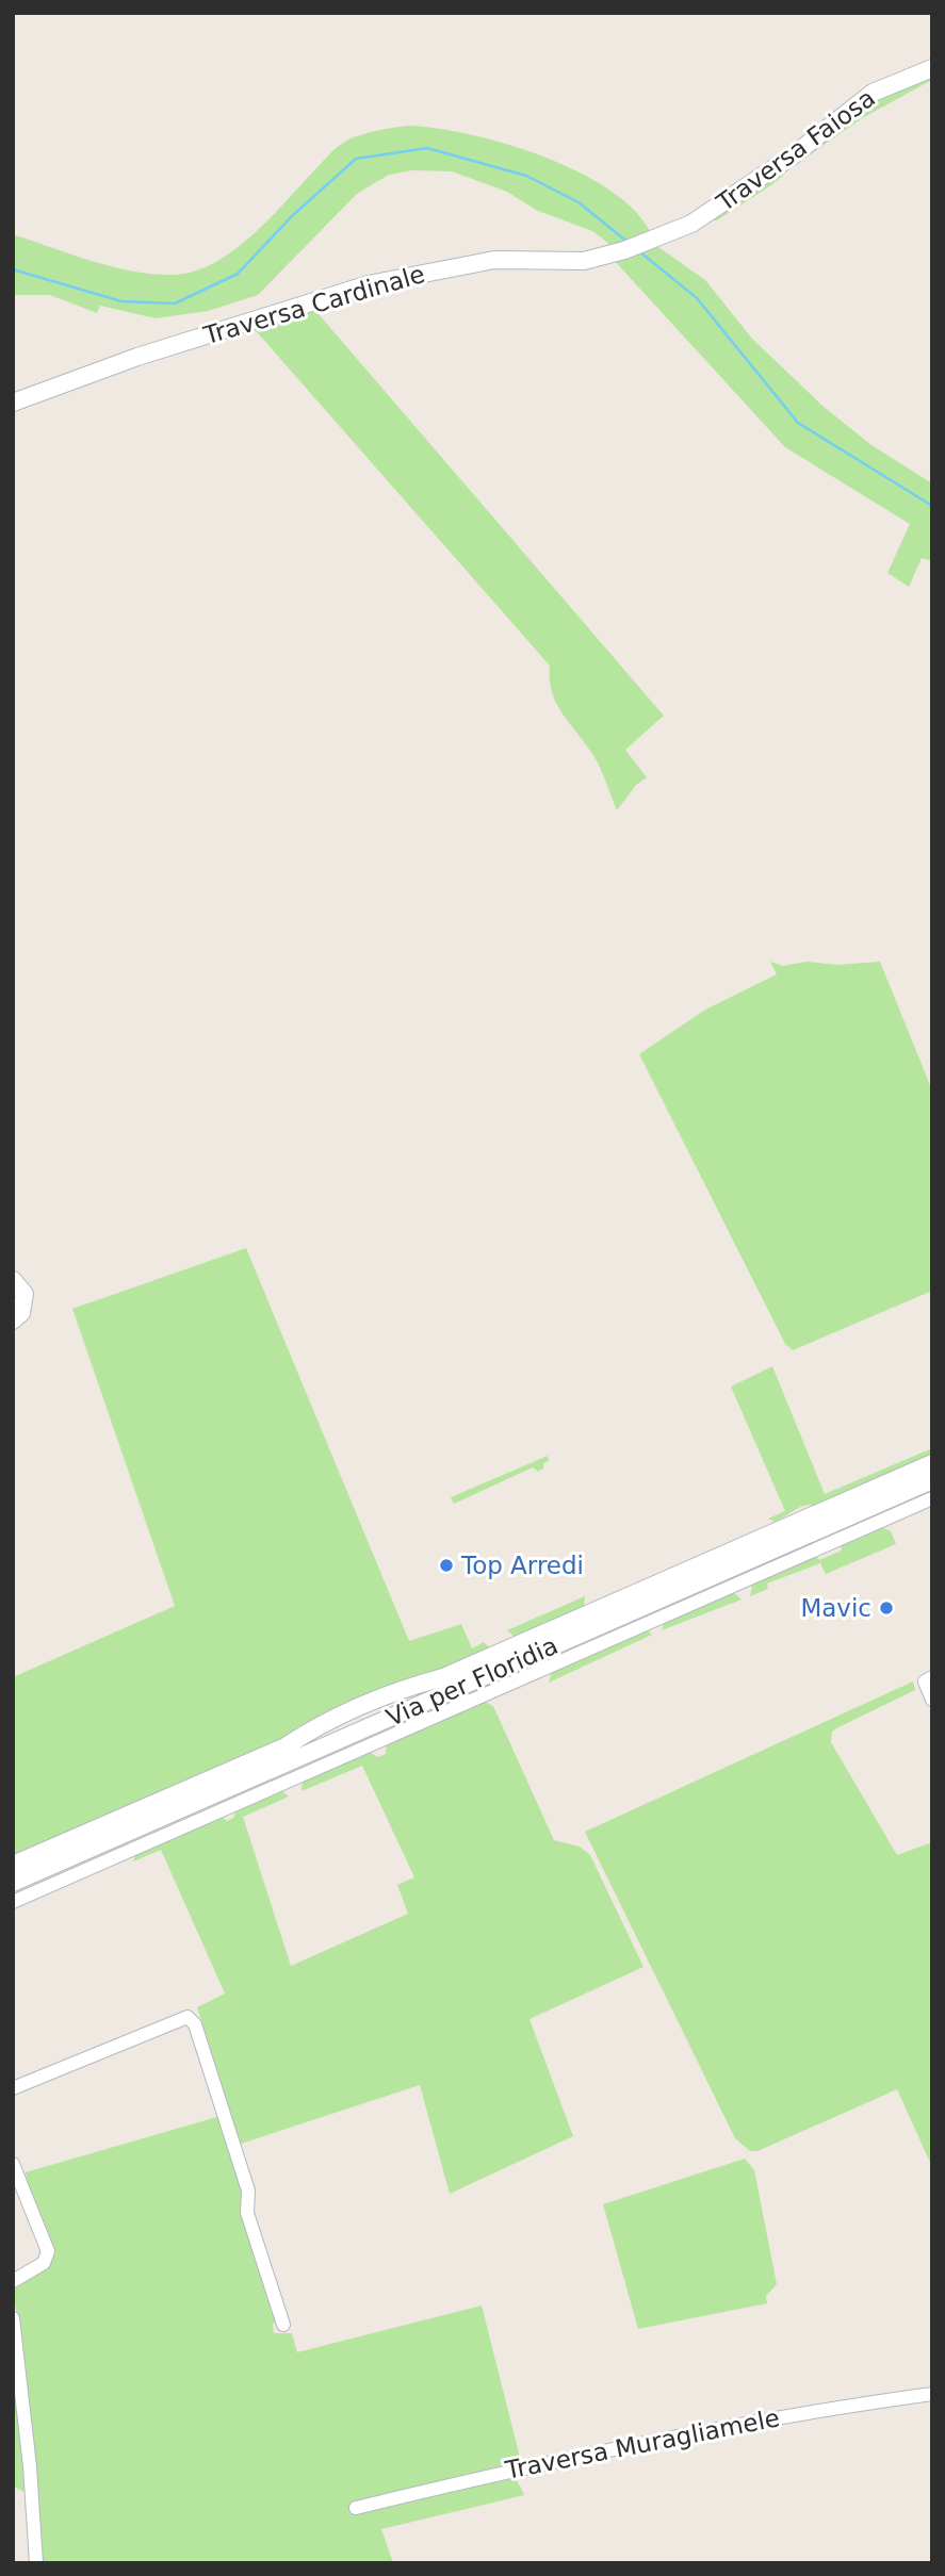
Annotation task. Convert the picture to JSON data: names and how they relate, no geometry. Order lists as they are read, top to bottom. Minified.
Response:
{"streets":{"street":["Traversa Faiosa","Traversa Cardinale","Via per Floridia","Traversa Muragliamele"]},"crossings":[["Traversa Faiosa","Traversa Cardinale"]],"places":["Top Arredi","Mavic"]}
